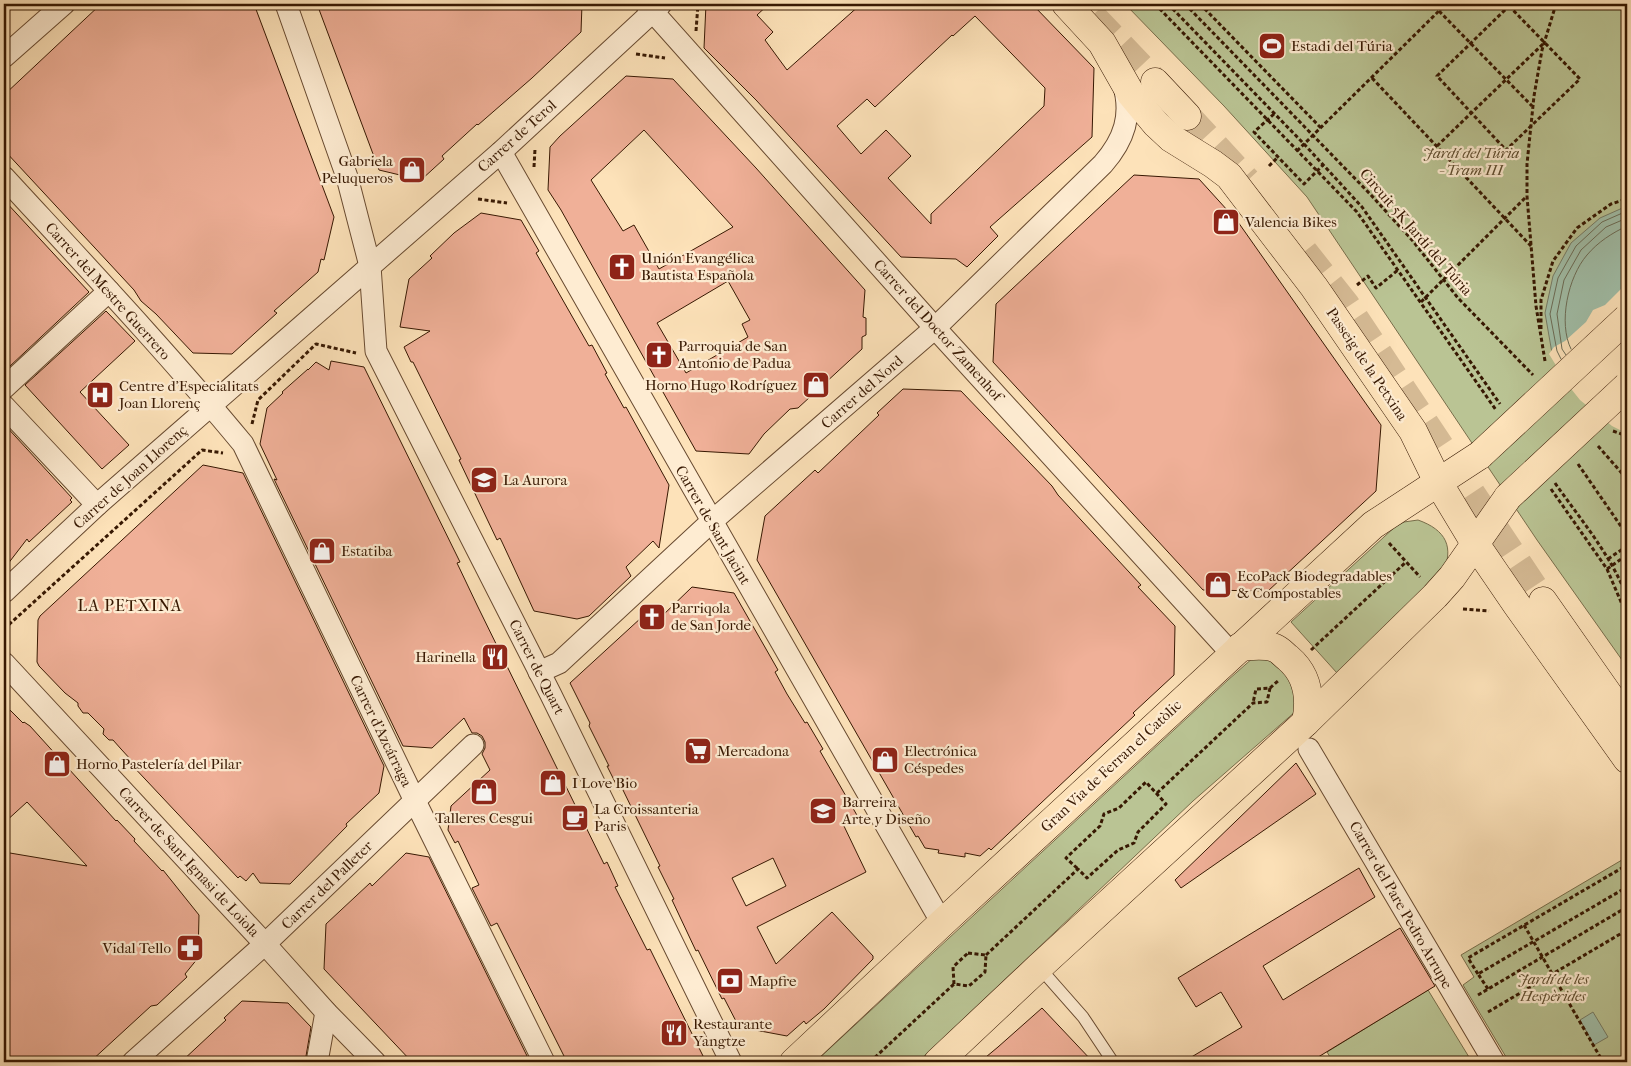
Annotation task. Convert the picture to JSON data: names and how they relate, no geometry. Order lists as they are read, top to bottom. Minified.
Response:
{"streets":{"main road":["Passeig de la Petxina","Gran Via de Ferran el Catòlic"],"street":["Carrer de Terol","Carrer del Mestre Guerrero","Carrer del Doctor Zamenhof","Carrer del Nord","Carrer de Joan Llorenç","Carrer de Sant Jacint","Carrer de Quart","Carrer d'Azcárraga","Carrer de Sant Ignasi de Loiola","Carrer del Palleter","Carrer del Pare Pedro Arrupe"],"path":["Circuit 5K Jardí del Túria"]},"crossings":[["Carrer de Terol","Carrer del Doctor Zamenhof"],["Carrer de Terol","Carrer de Joan Llorenç"],["Carrer de Terol","Carrer de Sant Jacint"],["Carrer de Terol","Carrer de Quart"],["Carrer del Mestre Guerrero","Carrer de Joan Llorenç"],["Carrer del Mestre Guerrero","Carrer d'Azcárraga"],["Carrer del Doctor Zamenhof","Carrer del Nord"],["Carrer del Doctor Zamenhof","Gran Via de Ferran el Catòlic"],["Passeig de la Petxina","Carrer del Nord"],["Passeig de la Petxina","Gran Via de Ferran el Catòlic"],["Carrer del Nord","Carrer de Sant Jacint"],["Carrer del Nord","Carrer de Quart"],["Carrer de Joan Llorenç","Carrer de Quart"],["Carrer de Joan Llorenç","Carrer d'Azcárraga"],["Carrer de Sant Jacint","Gran Via de Ferran el Catòlic"],["Carrer d'Azcárraga","Carrer del Palleter"],["Carrer de Sant Ignasi de Loiola","Carrer del Palleter"]],"districts":["LA PETXINA"],"parks":["Jardí del Túria - Tram III","Jardí de les Hespèrides"],"places":{"sports":["Estadi del Túria"],"shop":["Gabriela Peluqueros","Valencia Bikes","Horno Hugo Rodríguez","Estatiba","EcoPack Biodegradables & Compostables","Electrónica Céspedes","Horno Pastelería del Pilar","I Love Bio","Talleres Cesgui"],"church":["Unión Evangélica Bautista Española","Parroquia de San Antonio de Padua","Parriqola de San Jorde"],"hospital":["Centre d'Especialitats Joan Llorenç"],"school or university":["La Aurora","Barreira Arte y Diseño"],"restaurant":["Harinella","Restaurante Yangtze"],"supermarket":["Mercadona"],"cafe":["La Croissanteria Paris"],"pharmacy":["Vidal Tello"],"bank":["Mapfre"]}}
